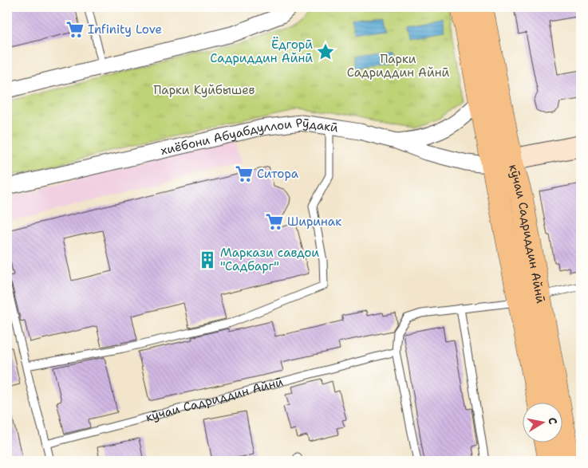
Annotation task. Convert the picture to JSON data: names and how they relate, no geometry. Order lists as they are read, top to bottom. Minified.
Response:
{"streets":{"highway":["кӯчаи Садриддин Айнӣ"],"street":["хиёбони Абуабдуллои Рӯдакӣ"]},"crossings":[["хиёбони Абуабдуллои Рӯдакӣ","кӯчаи Садриддин Айнӣ"]],"parks":["Парки Садриддин Айнӣ","Парки Куйбышев"],"places":{"supermarket":["Infinity Love","Ситора","Ширинак"],"place":["Ёдгорӣ Садриддин Айнӣ"],"building":["Маркази савдои \"Садбарг\""]},"north":"right"}
